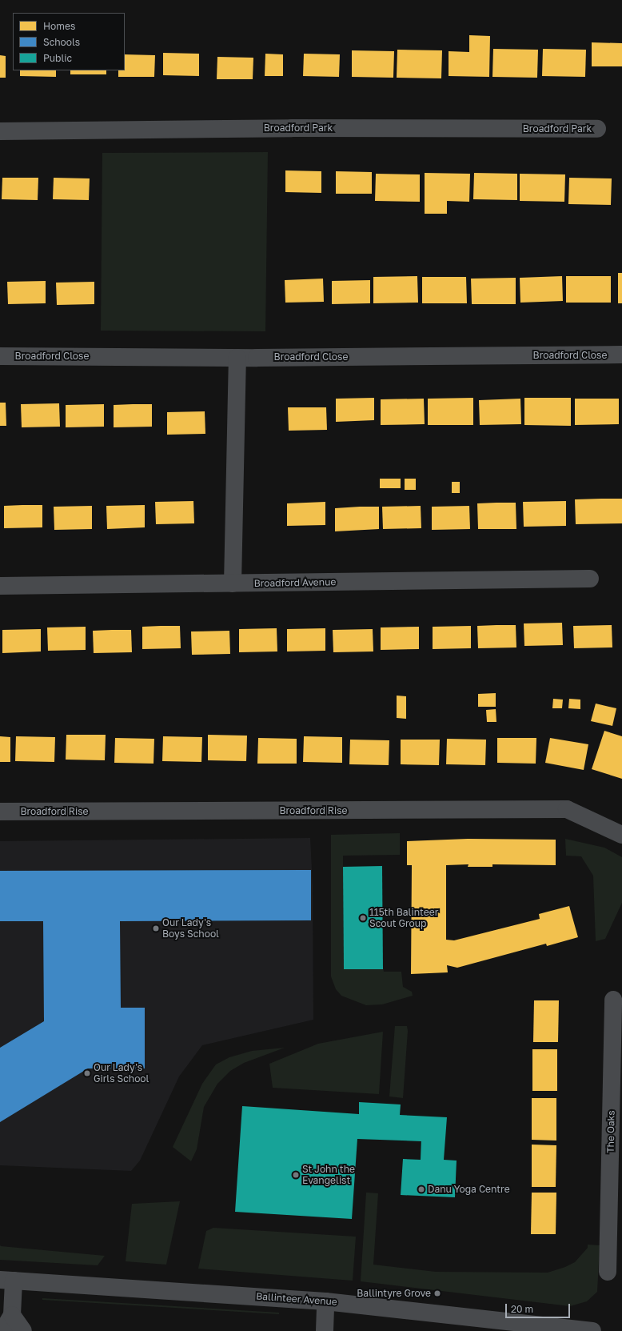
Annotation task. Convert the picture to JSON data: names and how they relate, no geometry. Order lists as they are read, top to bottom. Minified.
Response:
{"streets":{"street":["Broadford Park","Broadford Close","Broadford Avenue","Broadford Rise","The Oaks","Ballinteer Avenue"]},"places":["115th Balinteer Scout Group","Our Lady's Boys School","Our Lady's Girls School","St John the Evangelist","Danu Yoga Centre","Ballintyre Grove"],"legend":["Homes","Schools","Public"],"scale_bar":"20 m"}
